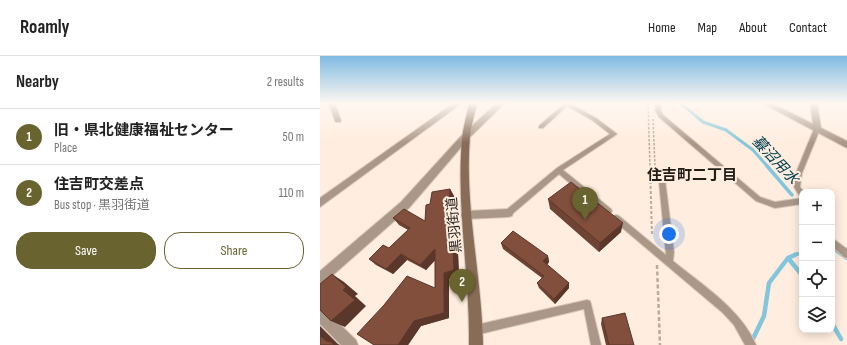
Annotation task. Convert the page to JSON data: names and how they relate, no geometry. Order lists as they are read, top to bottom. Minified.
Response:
{"streets":{"street":["黒羽街道"]},"districts":["住吉町二丁目"],"water":["蟇沼用水"],"page":{"header":"Roamly","nav":["Home","Map","About","Contact"],"heading":["Nearby","2 results"],"list":[{"mark":"1","name":"旧・県北健康福祉センター","note":"Place","value":"50 m"},{"mark":"2","name":"住吉町交差点","note":"Bus stop · 黒羽街道","value":"110 m"}],"pins":["1","2"],"map_buttons":["+","−"],"buttons":["Save","Share"]}}
